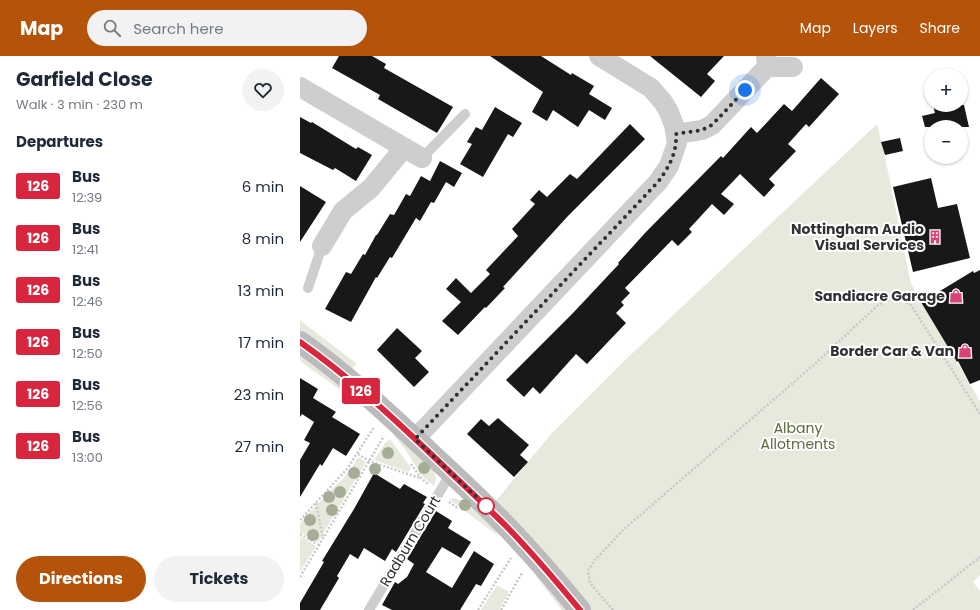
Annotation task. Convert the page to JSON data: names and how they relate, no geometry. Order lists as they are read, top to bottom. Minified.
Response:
{"streets":{"lane":["Radburn Court"]},"parks":["Albany Allotments"],"places":{"building":["Nottingham Audio Visual Services"],"shop":["Sandiacre Garage","Border Car & Van"]},"lines":["bus line 126"],"page":{"header":"Map","search":"Search here","nav":["Map","Layers","Share"],"heading":[["Garfield Close","Walk · 3 min · 230 m"],"Departures"],"on_map":"126","map_buttons":["+","−"],"list":[{"mark":"126","name":"Bus","note":"12:39","value":"6 min"},{"mark":"126","name":"Bus","note":"12:41","value":"8 min"},{"mark":"126","name":"Bus","note":"12:46","value":"13 min"},{"mark":"126","name":"Bus","note":"12:50","value":"17 min"},{"mark":"126","name":"Bus","note":"12:56","value":"23 min"},{"mark":"126","name":"Bus","note":"13:00","value":"27 min"}],"buttons":["Directions","Tickets"]}}
